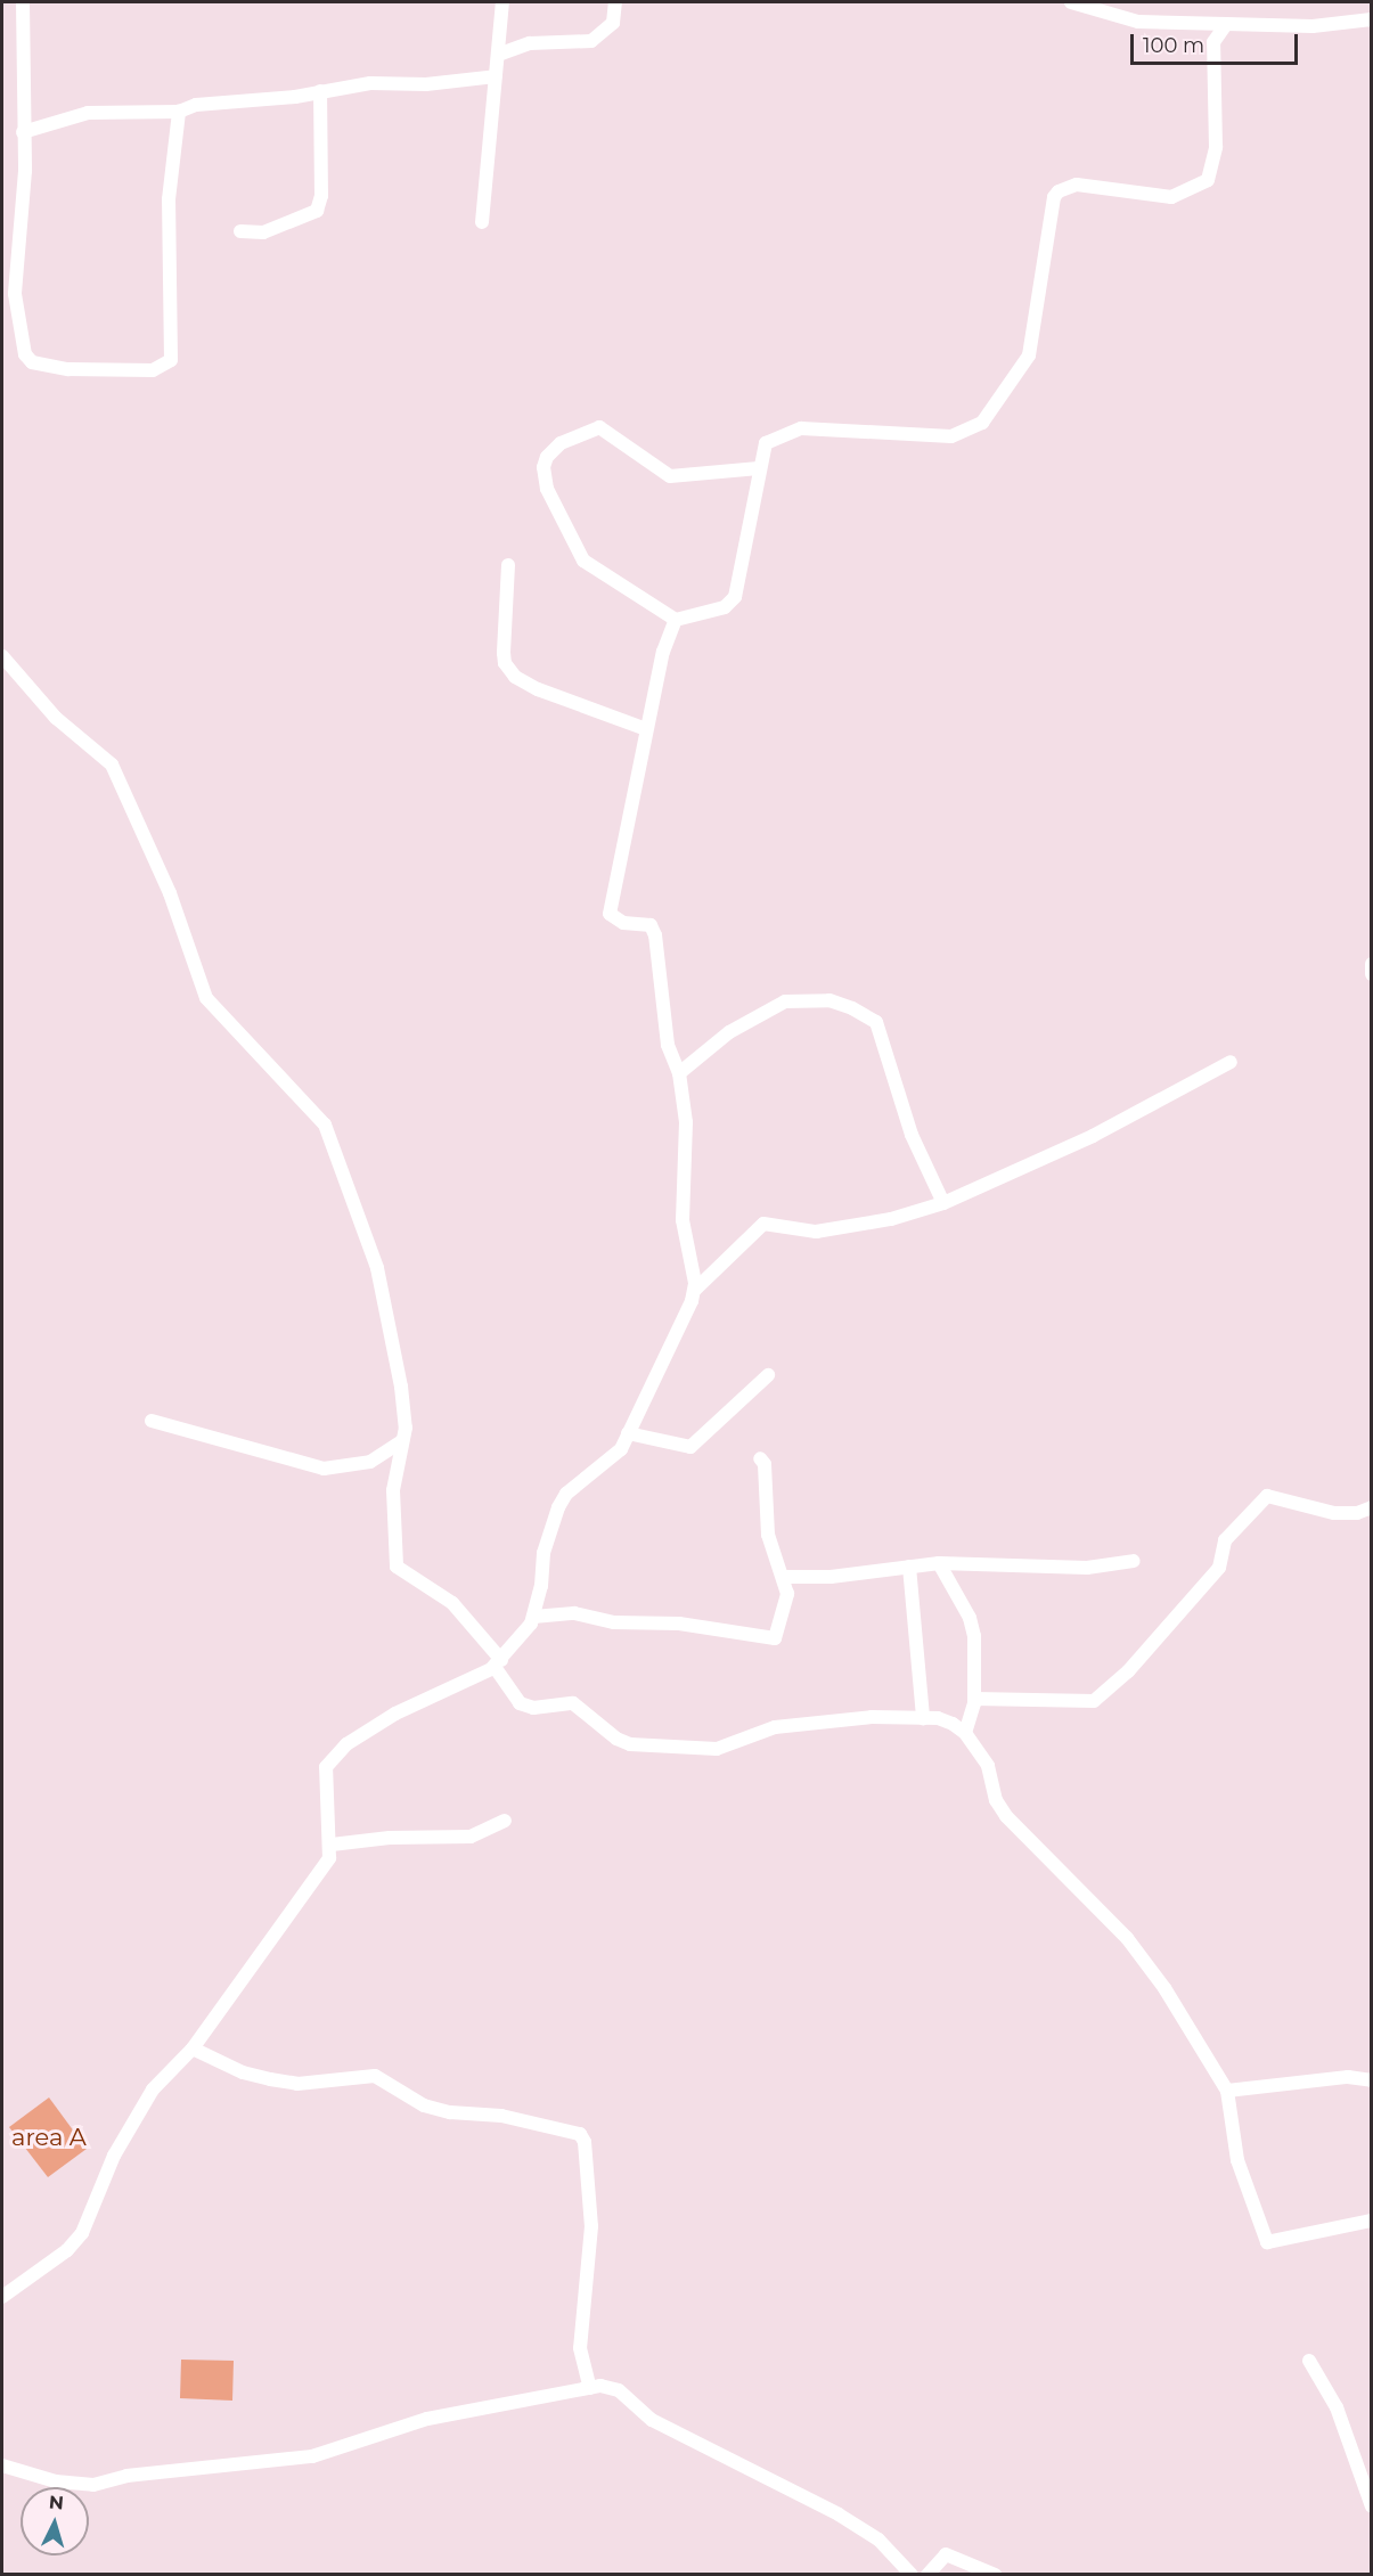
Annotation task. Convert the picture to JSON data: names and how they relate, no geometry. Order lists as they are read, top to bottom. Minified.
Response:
{"parks":["area A"],"scale_bar":"100 m","north":"top"}
